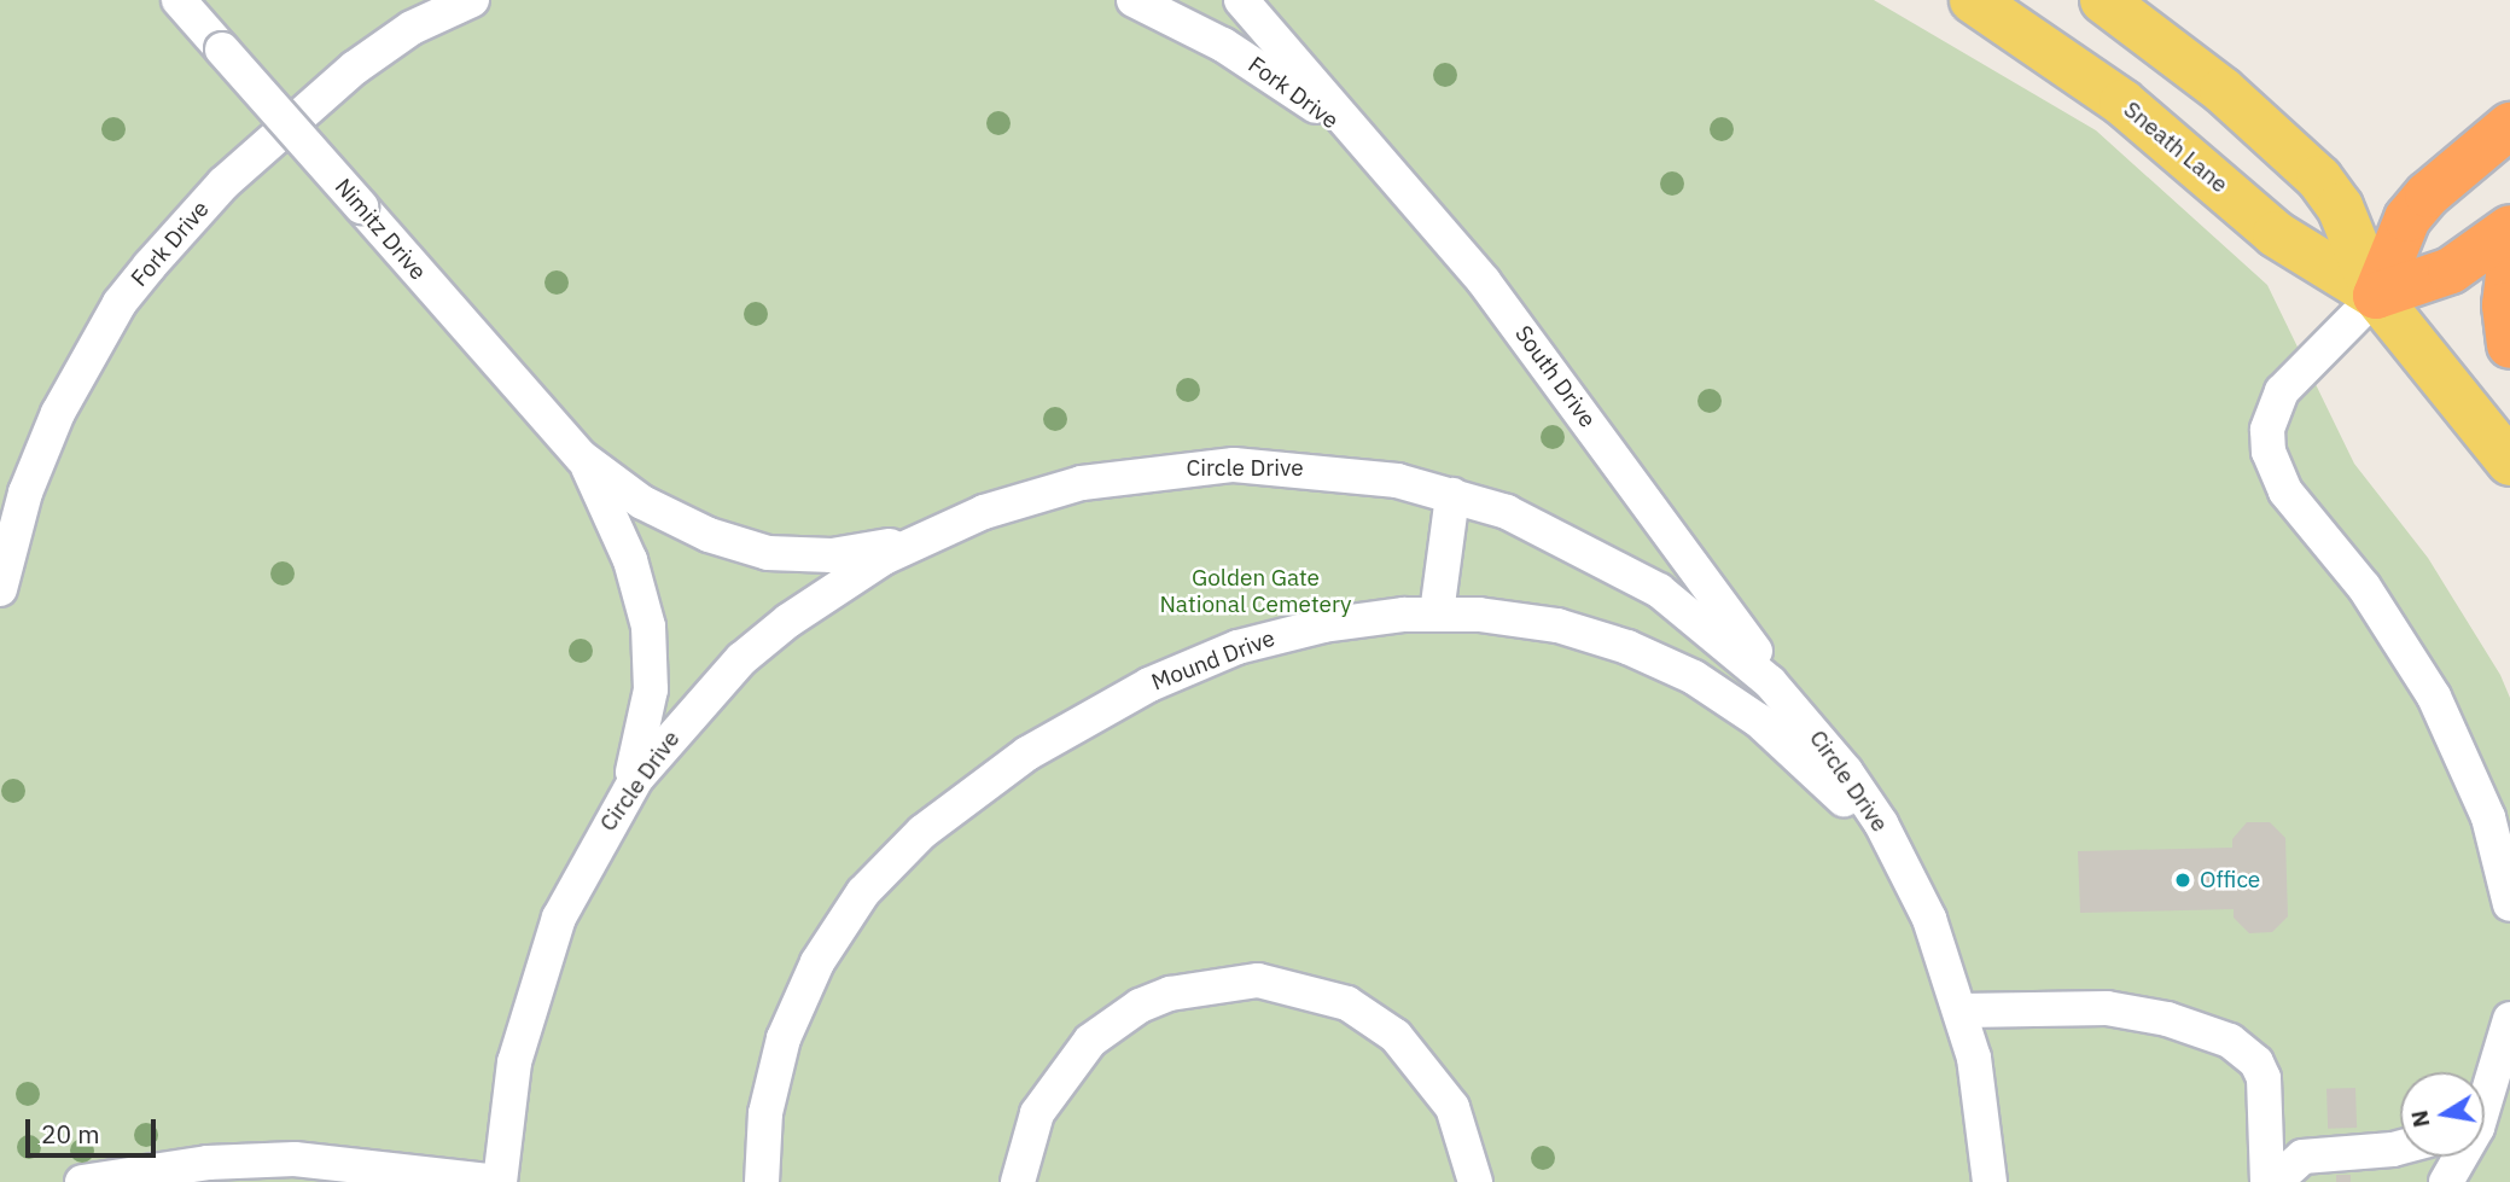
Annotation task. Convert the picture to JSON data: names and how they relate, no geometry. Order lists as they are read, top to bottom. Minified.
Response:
{"streets":{"main road":["Sneath Lane"],"street":["Fork Drive","Nimitz Drive","South Drive","Circle Drive","Mound Drive"]},"crossings":[["Fork Drive","South Drive"],["Nimitz Drive","Circle Drive"],["South Drive","Circle Drive"],["Circle Drive","Mound Drive"]],"parks":["Golden Gate National Cemetery"],"places":["Office"],"scale_bar":"20 m","north":"left"}
